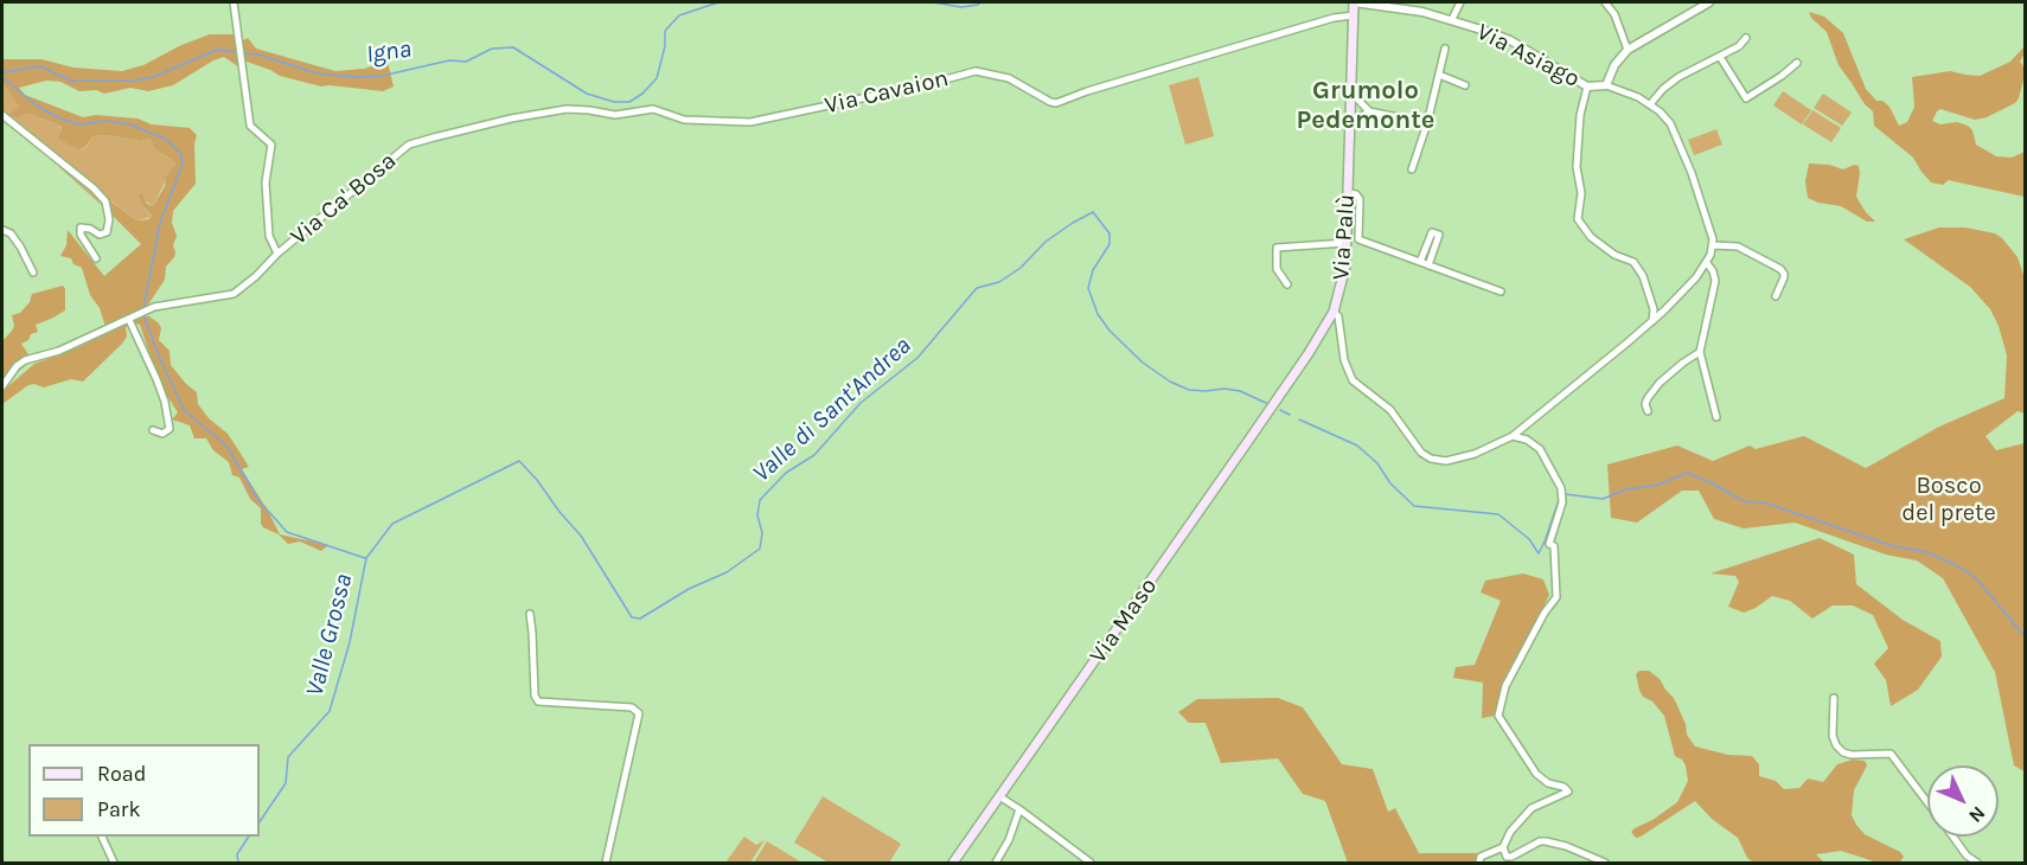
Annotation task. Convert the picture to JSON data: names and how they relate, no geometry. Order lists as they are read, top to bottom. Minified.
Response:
{"streets":{"main road":["Via Palù","Via Maso"],"street":["Via Asiago","Via Cavaion","Via Ca' Bosa"]},"crossings":[["Via Asiago","Via Palù"],["Via Cavaion","Via Ca' Bosa"],["Via Cavaion","Via Palù"],["Via Palù","Via Maso"]],"districts":["Grumolo Pedemonte"],"water":["Igna","Valle di Sant'Andrea","Valle Grossa"],"parks":["Bosco del prete"],"legend":["Road","Park"],"north":"bottom right"}
